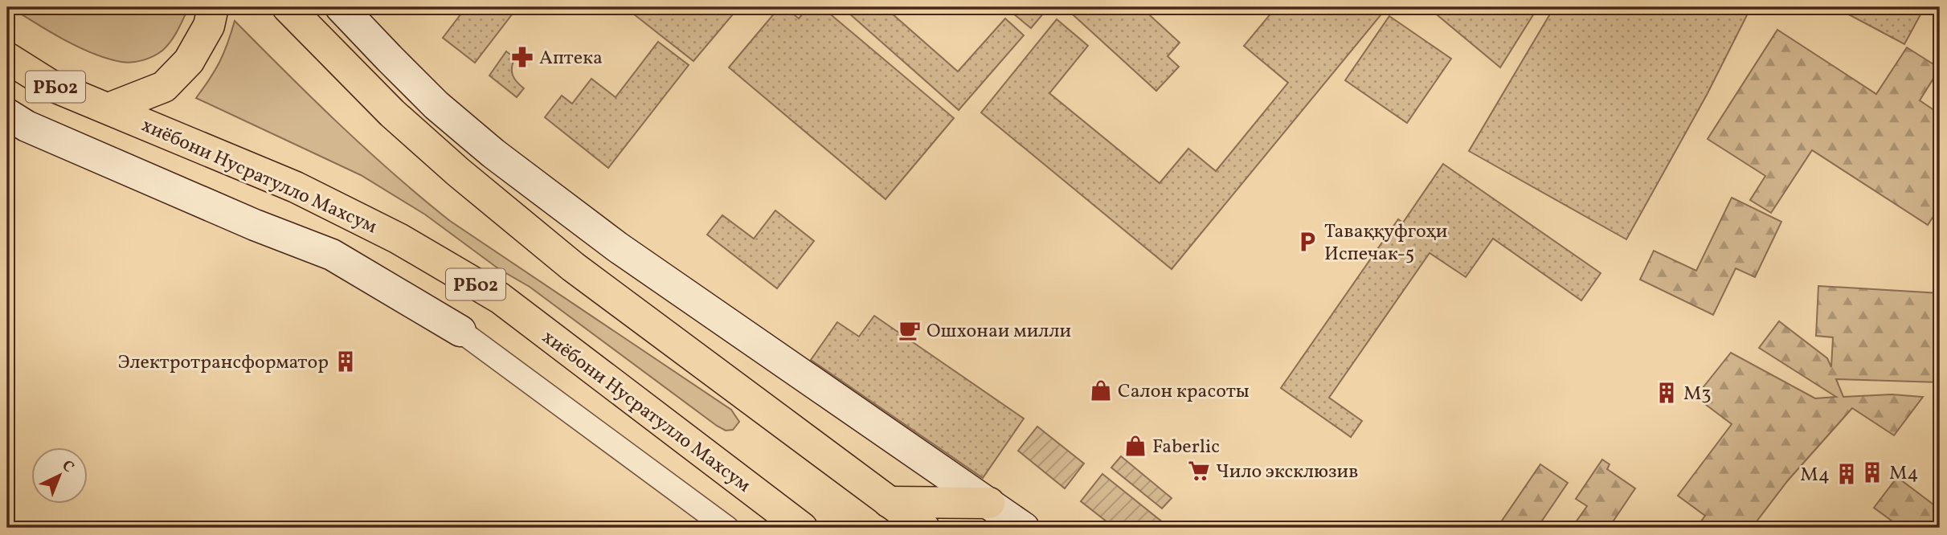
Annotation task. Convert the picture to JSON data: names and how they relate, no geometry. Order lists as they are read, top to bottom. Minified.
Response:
{"streets":{"highway":["РБ02","хиёбони Нусратулло Махсум"]},"crossings":[["РБ02","хиёбони Нусратулло Махсум"]],"places":{"pharmacy":["Аптека"],"parking":["Таваққуфгоҳи Испечак-5"],"cafe":["Ошхонаи милли"],"building":["Электротрансформатор","M3","М4","M4"],"shop":["Салон красоты","Faberlic"],"supermarket":["Чило эксклюзив"]},"north":"top right"}
